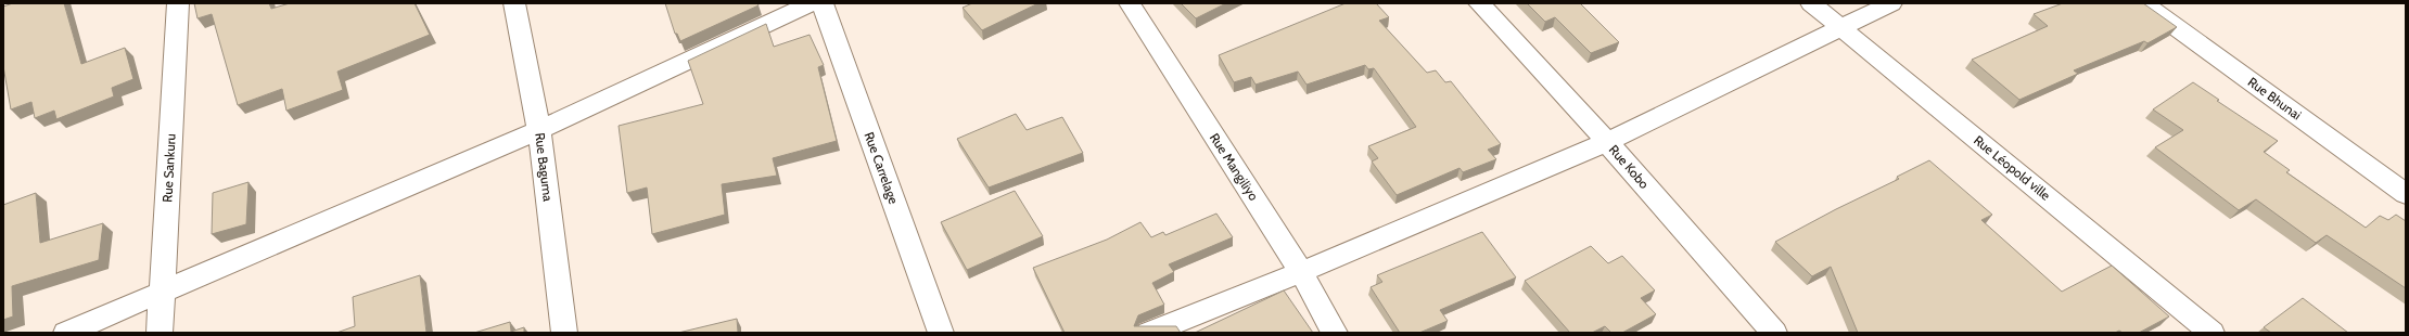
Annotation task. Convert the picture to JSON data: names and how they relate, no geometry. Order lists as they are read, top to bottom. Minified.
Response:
{"streets":{"street":["Rue Bhunai","Rue Baguma","Rue Mangiliyo","Rue Kobo","Rue Sankuru","Rue Carrelage","Rue Léopold ville"]}}
